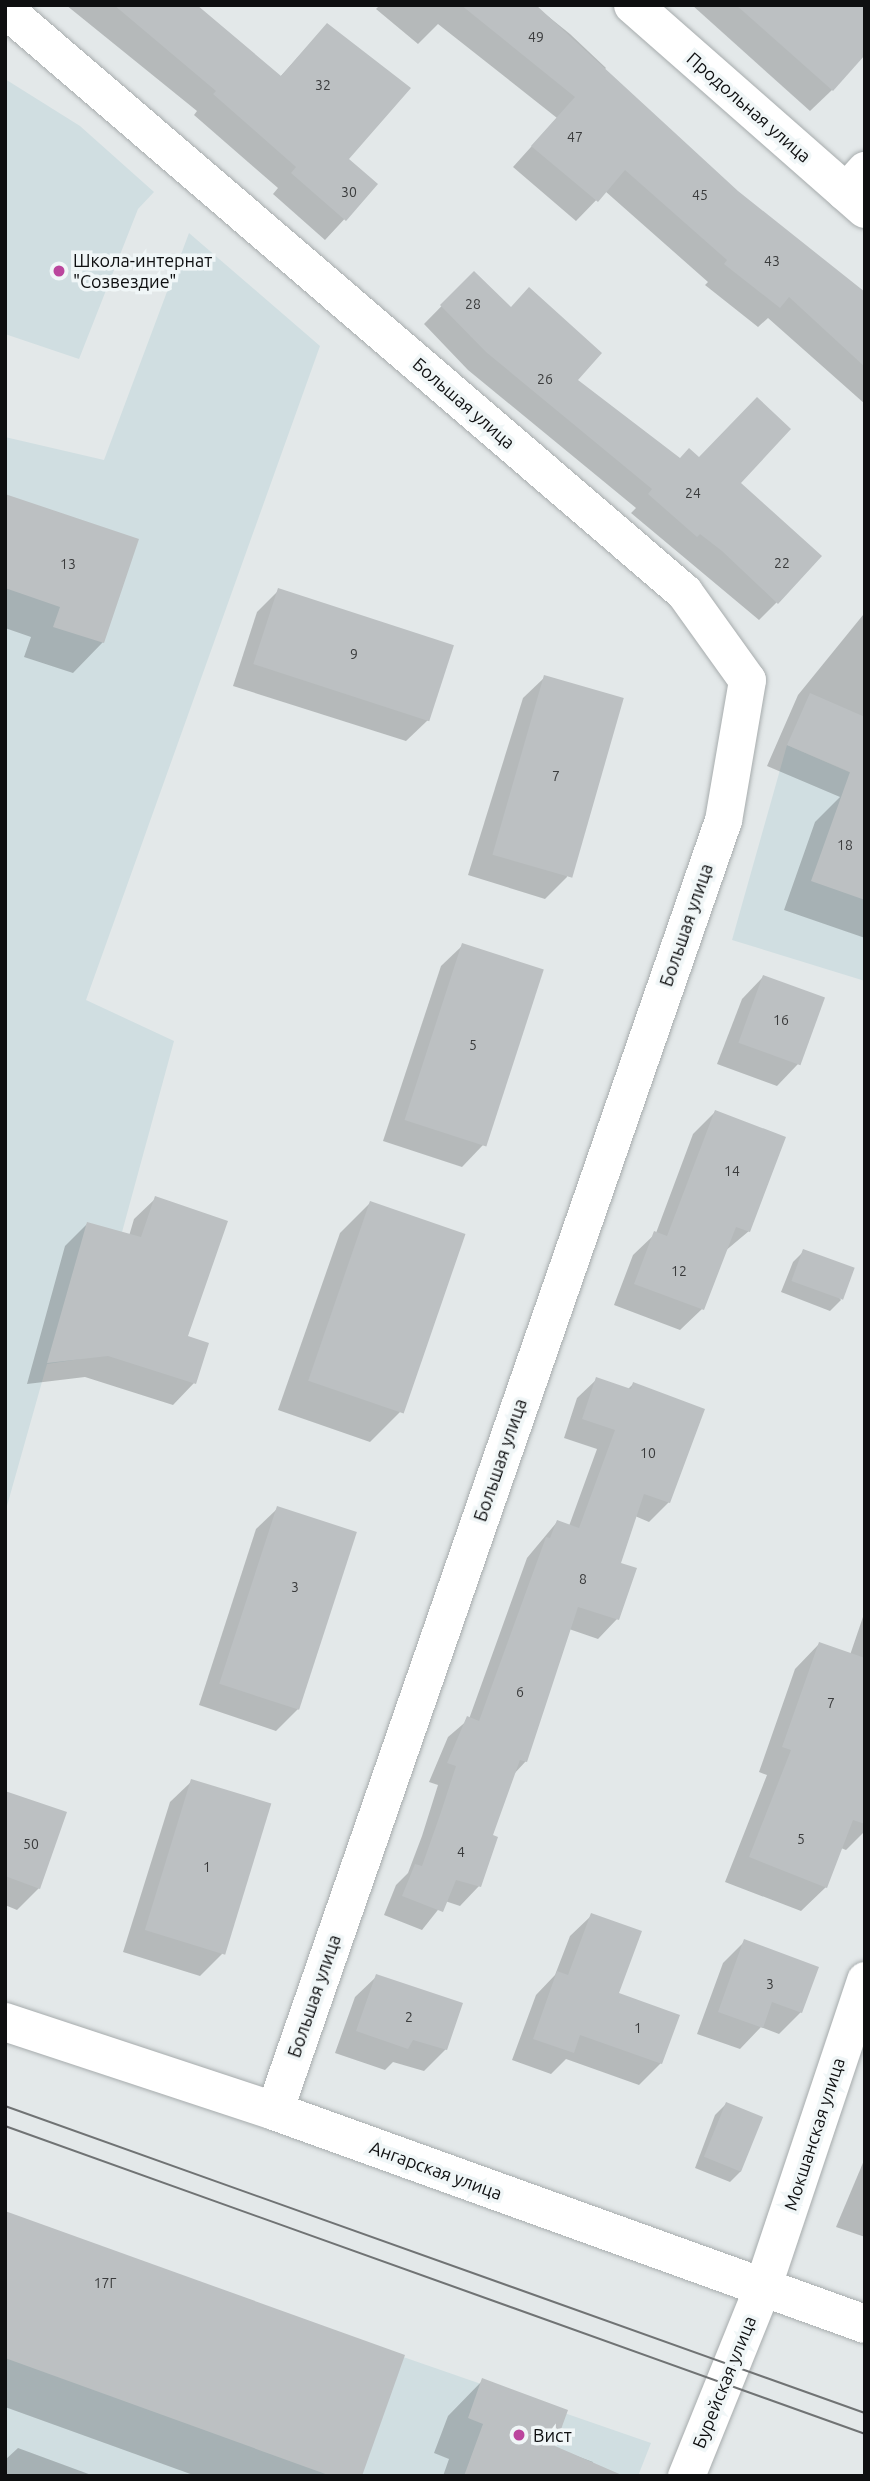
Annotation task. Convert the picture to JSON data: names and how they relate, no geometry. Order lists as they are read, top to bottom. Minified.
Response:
{"streets":{"main road":["Продольная улица","Ангарская улица"],"street":["Большая улица","Мокшанская улица","Бурейская улица"]},"crossings":[["Большая улица","Ангарская улица"],["Мокшанская улица","Ангарская улица"],["Мокшанская улица","Бурейская улица"],["Ангарская улица","Бурейская улица"]],"places":["Школа-интернат \"Созвездие\"","Вист"],"house_numbers":["49","32","47","30","45","43","28","26","24","22","13","9","7","18","16","5","14","12","10","8","3","6","7","5","50","4","1","3","2","1","17Г"]}
